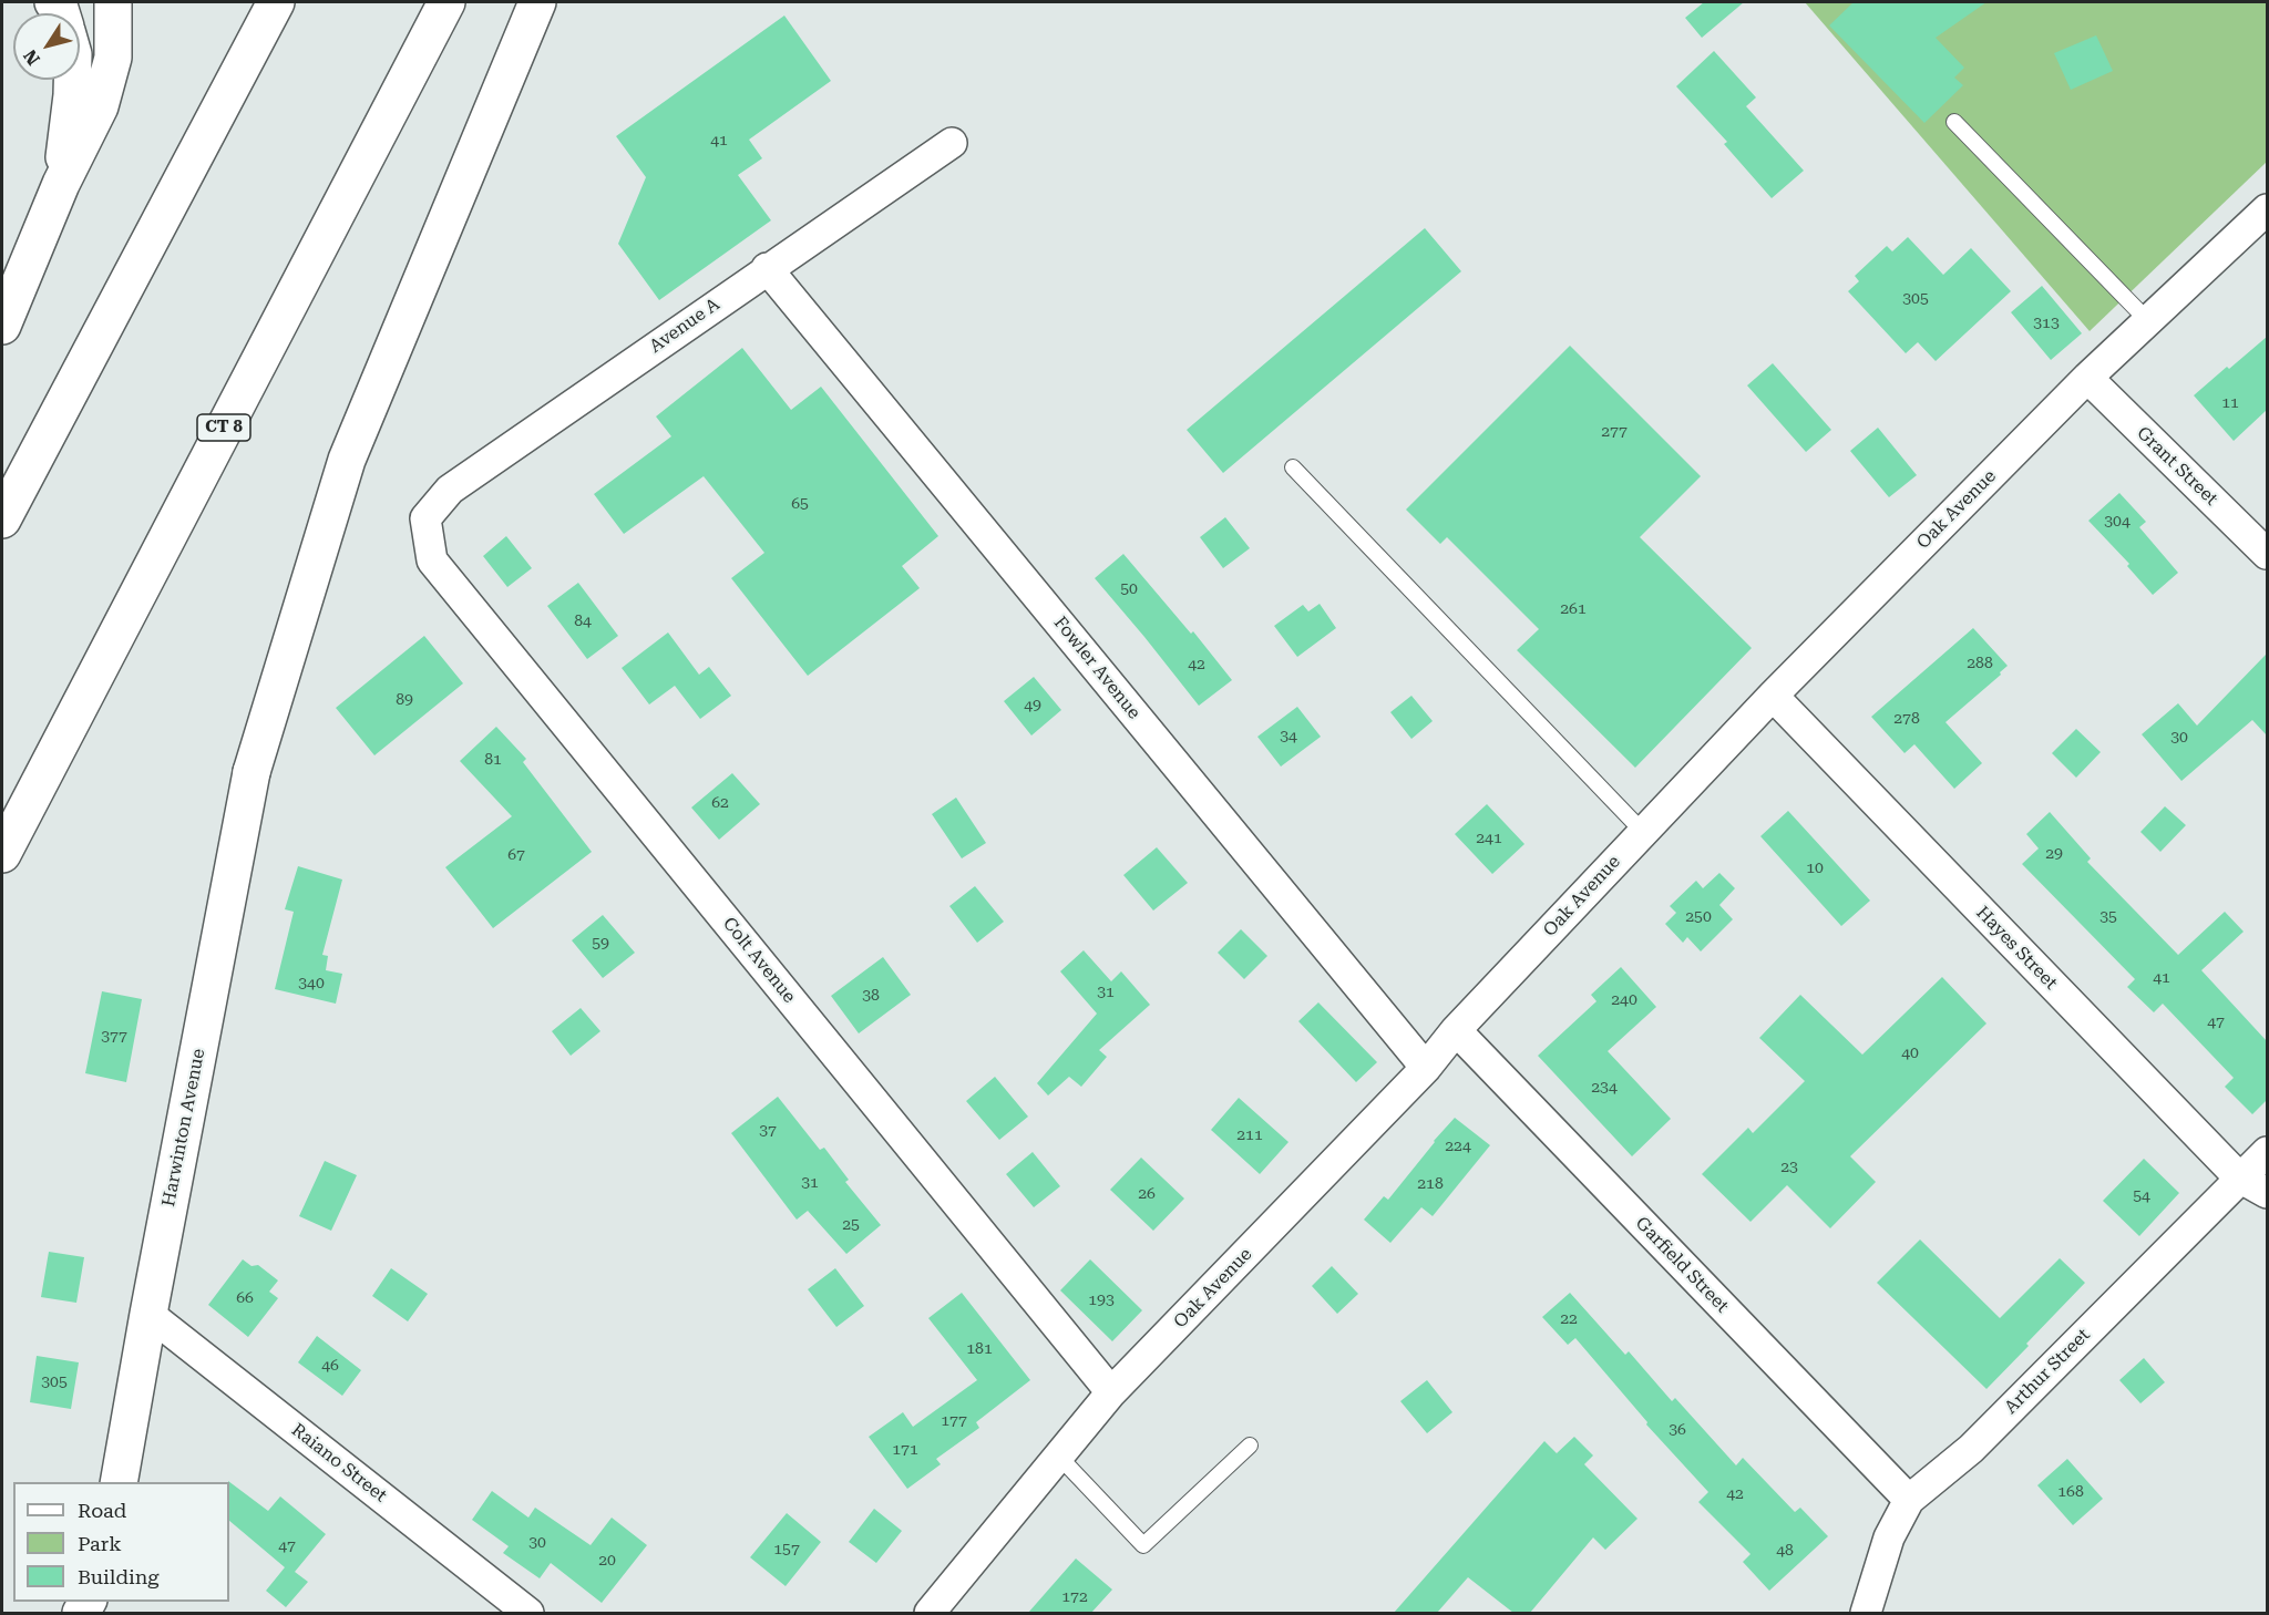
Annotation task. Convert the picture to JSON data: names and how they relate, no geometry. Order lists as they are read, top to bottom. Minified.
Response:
{"streets":{"main road":["CT 8","Harwinton Avenue"],"street":["Avenue A","Grant Street","Oak Avenue","Fowler Avenue","Hayes Street","Colt Avenue","Garfield Street","Arthur Street","Raiano Street"]},"crossings":[["Avenue A","Fowler Avenue"],["Avenue A","Colt Avenue"],["Grant Street","Oak Avenue"],["Oak Avenue","Fowler Avenue"],["Oak Avenue","Hayes Street"],["Oak Avenue","Colt Avenue"],["Oak Avenue","Garfield Street"],["Hayes Street","Arthur Street"],["Harwinton Avenue","Raiano Street"],["Garfield Street","Arthur Street"]],"house_numbers":["41","305","313","11","277","65","304","50","261","84","288","42","89","49","278","34","30","81","62","241","29","67","10","250","35","59","41","340","31","38","240","47","377","40","234","37","211","224","23","31","218","26","54","25","66","193","22","181","46","305","177","36","171","168","42","30","47","157","48","20","172"],"legend":["Road","Park","Building"],"north":"bottom left"}
